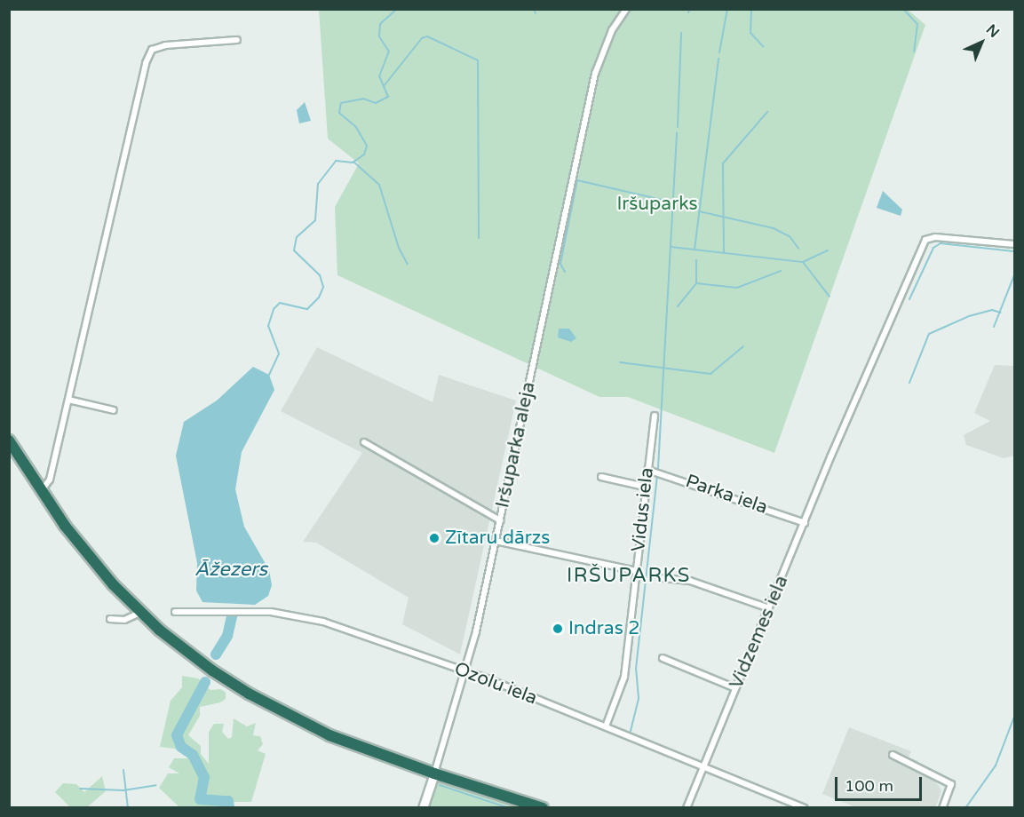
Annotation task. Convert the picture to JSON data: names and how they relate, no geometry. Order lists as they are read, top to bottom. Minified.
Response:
{"streets":{"street":["Iršuparka aleja","Parka iela","Vidus iela","Vidzemes iela","Ozolu iela"]},"crossings":[["Iršuparka aleja","Ozolu iela"],["Parka iela","Vidus iela"],["Parka iela","Vidzemes iela"],["Vidus iela","Ozolu iela"],["Vidzemes iela","Ozolu iela"]],"districts":["IRŠUPARKS"],"water":["Āžezers"],"parks":["Iršuparks"],"places":["Zītaru dārzs","Indras 2"],"scale_bar":"100 m","north":"top right"}
